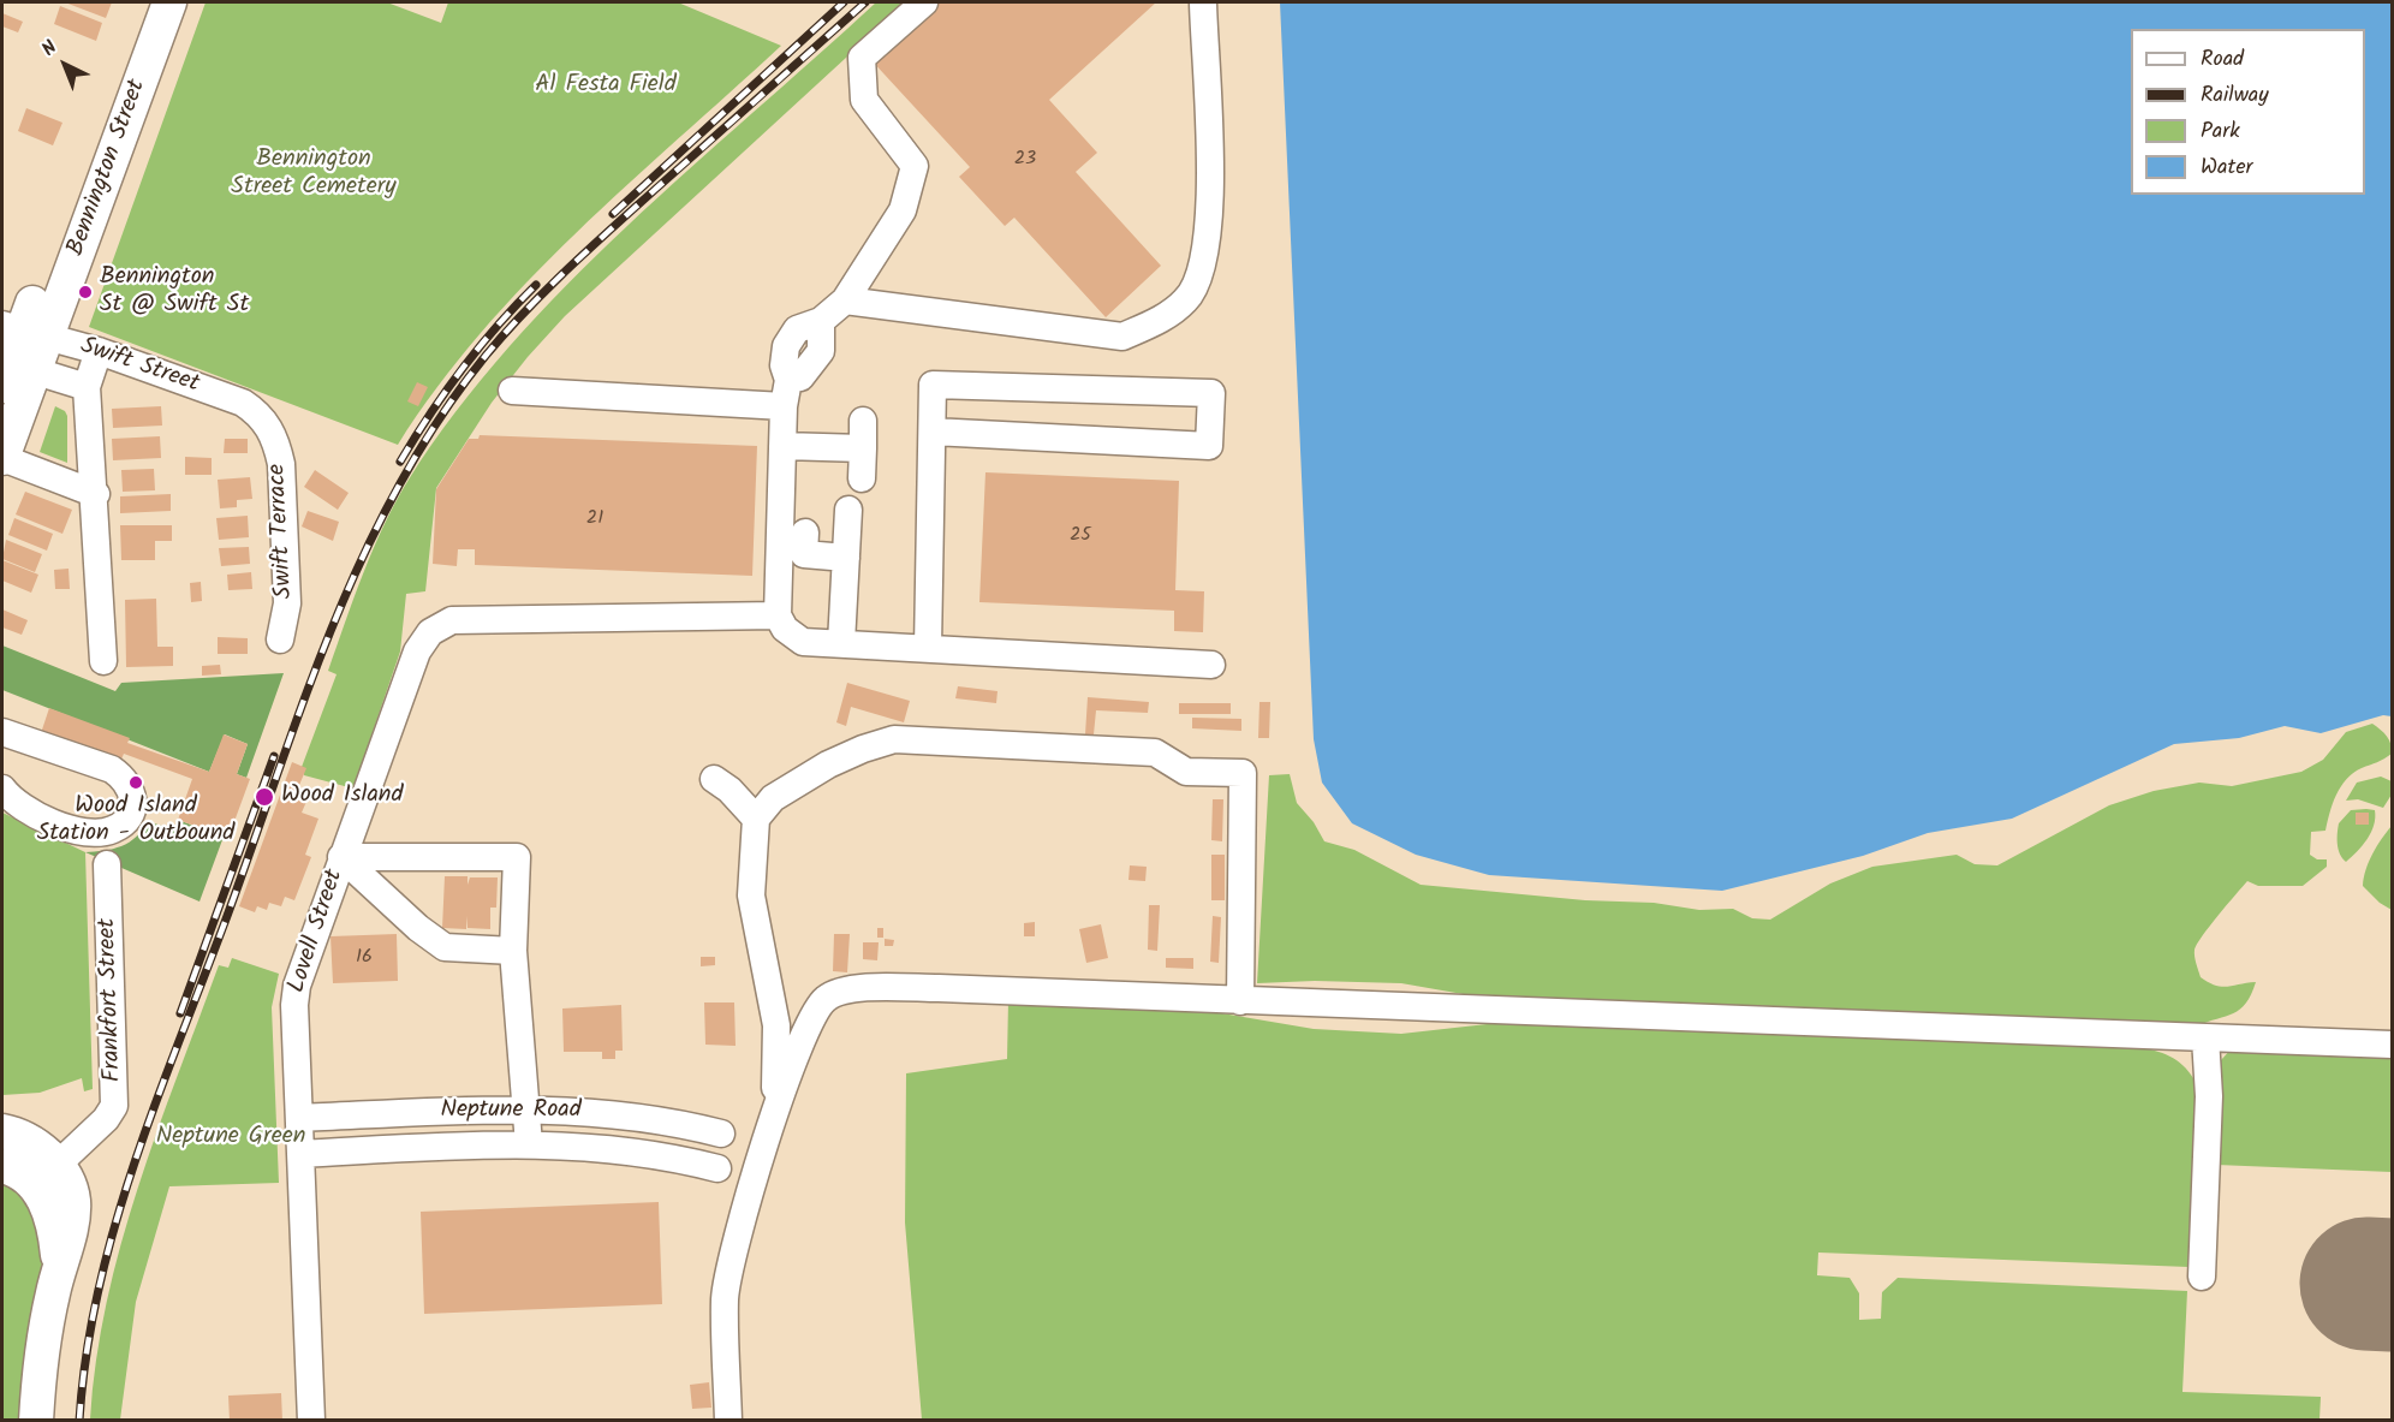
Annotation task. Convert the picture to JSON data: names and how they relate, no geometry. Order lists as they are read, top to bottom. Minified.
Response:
{"streets":{"main road":["Bennington Street"],"street":["Swift Street","Swift Terrace","Lovell Street","Frankfort Street","Neptune Road"]},"crossings":[["Bennington Street","Swift Street"],["Swift Street","Swift Terrace"],["Lovell Street","Neptune Road"]],"parks":["Al Festa Field","Bennington Street Cemetery","Neptune Green"],"places":["Bennington St @ Swift St","Wood Island Station - Outbound","Wood Island"],"house_numbers":["23","21","25","16"],"legend":["Road","Railway","Park","Water"],"north":"top left"}
